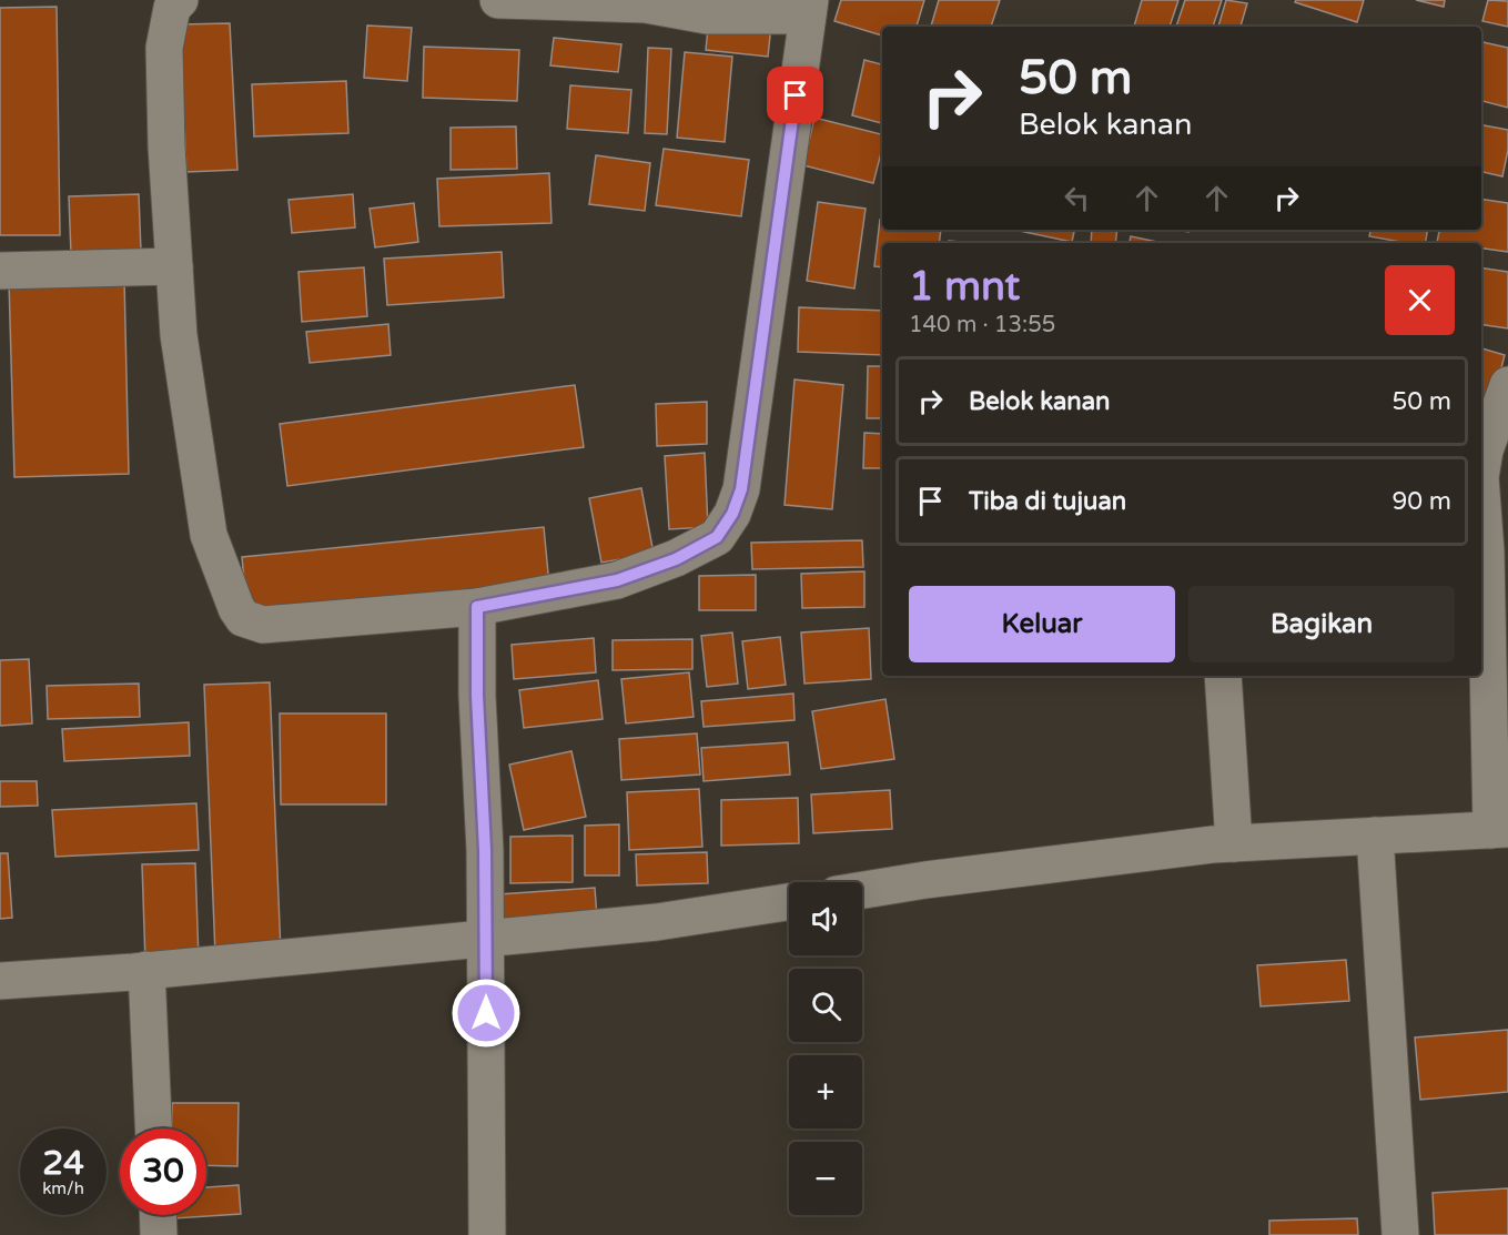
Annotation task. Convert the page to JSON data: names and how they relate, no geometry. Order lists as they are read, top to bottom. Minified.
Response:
{"page":{"turn":["50 m","Belok kanan"],"heading":["1 mnt","140 m · 13:55"],"list":[{"name":"Belok kanan","value":"50 m"},{"name":"Tiba di tujuan","value":"90 m"}],"buttons":["Keluar","Bagikan"],"map_buttons":["+","−"],"speed":"24 km/h","limit":"30"}}
